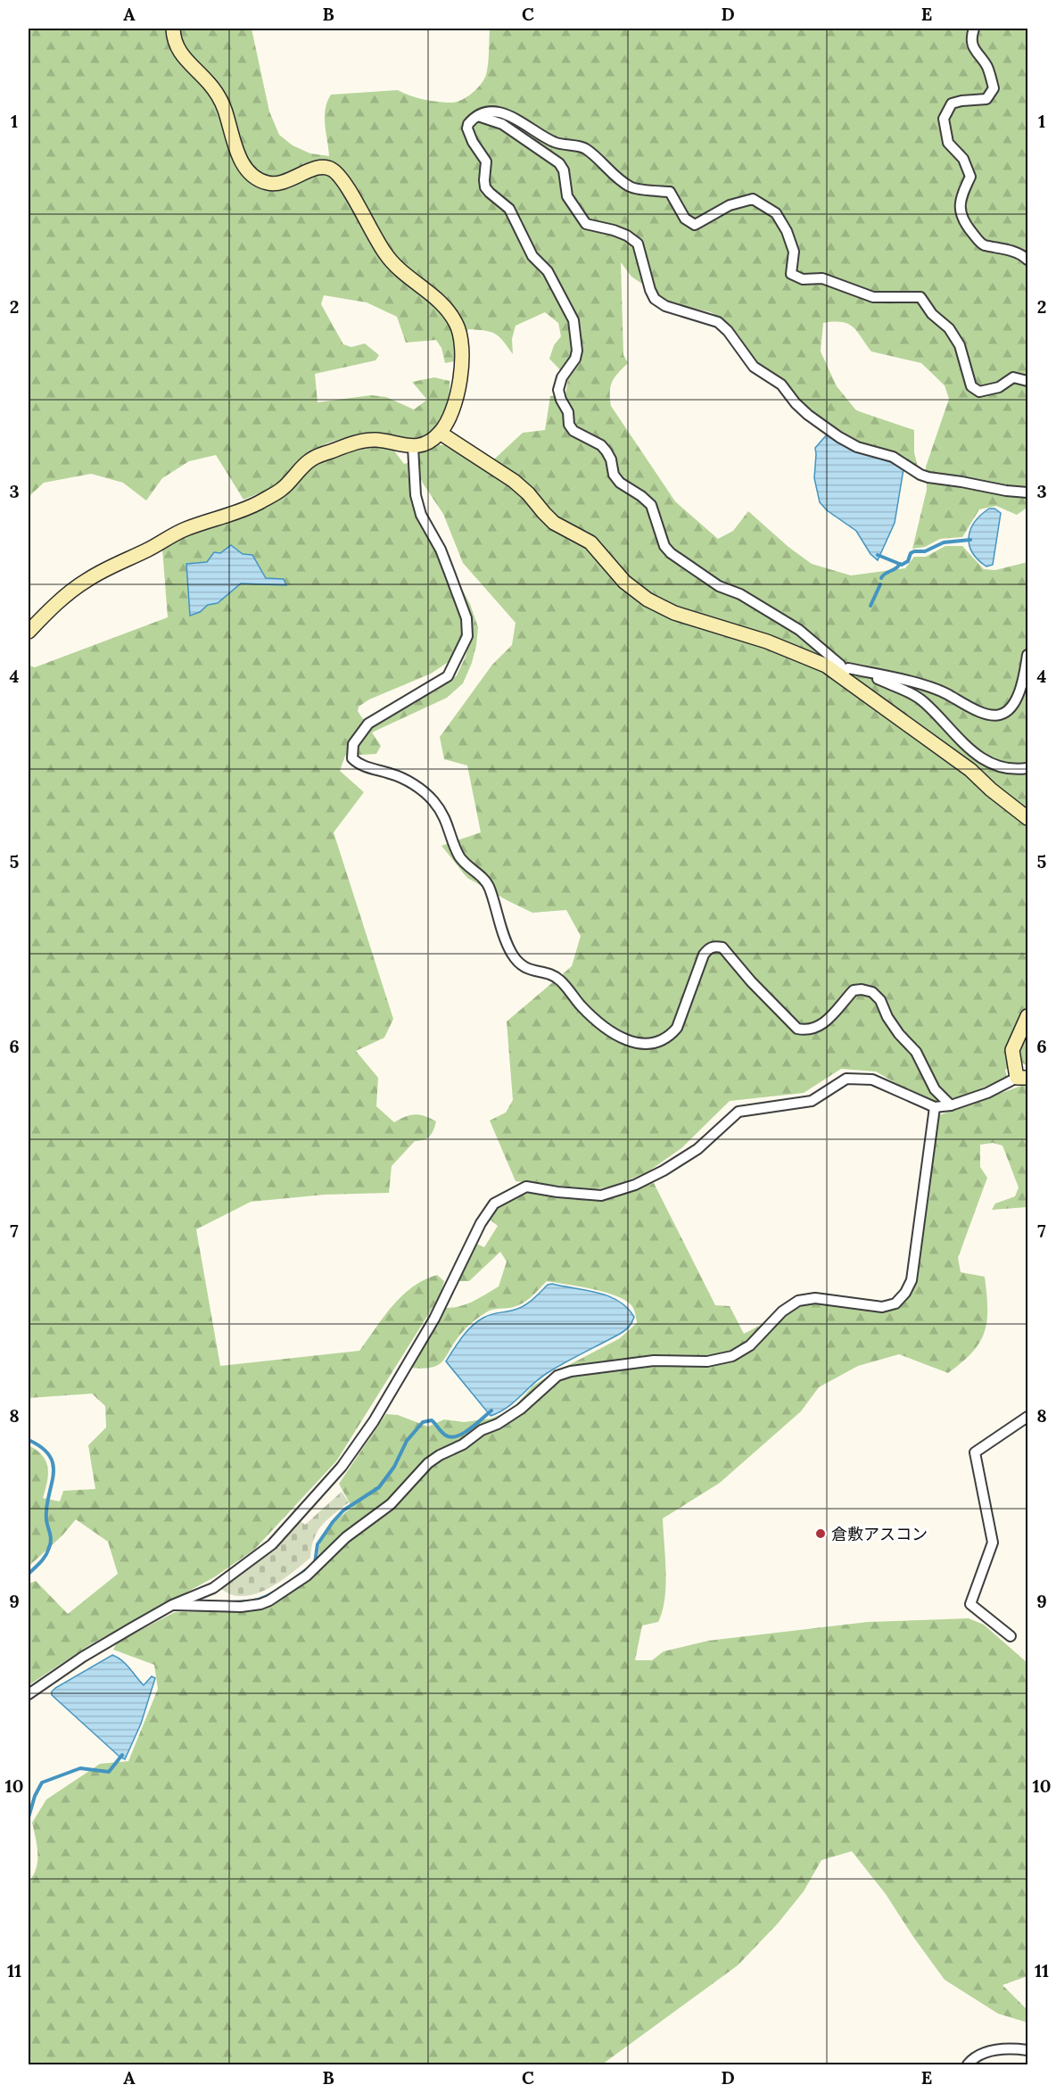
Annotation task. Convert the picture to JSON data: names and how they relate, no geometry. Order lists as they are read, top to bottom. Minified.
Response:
{"places":["倉敷アスコン"],"grid":{"columns":["A","B","C","D","E"],"rows":["1","2","3","4","5","6","7","8","9","10","11"]}}
